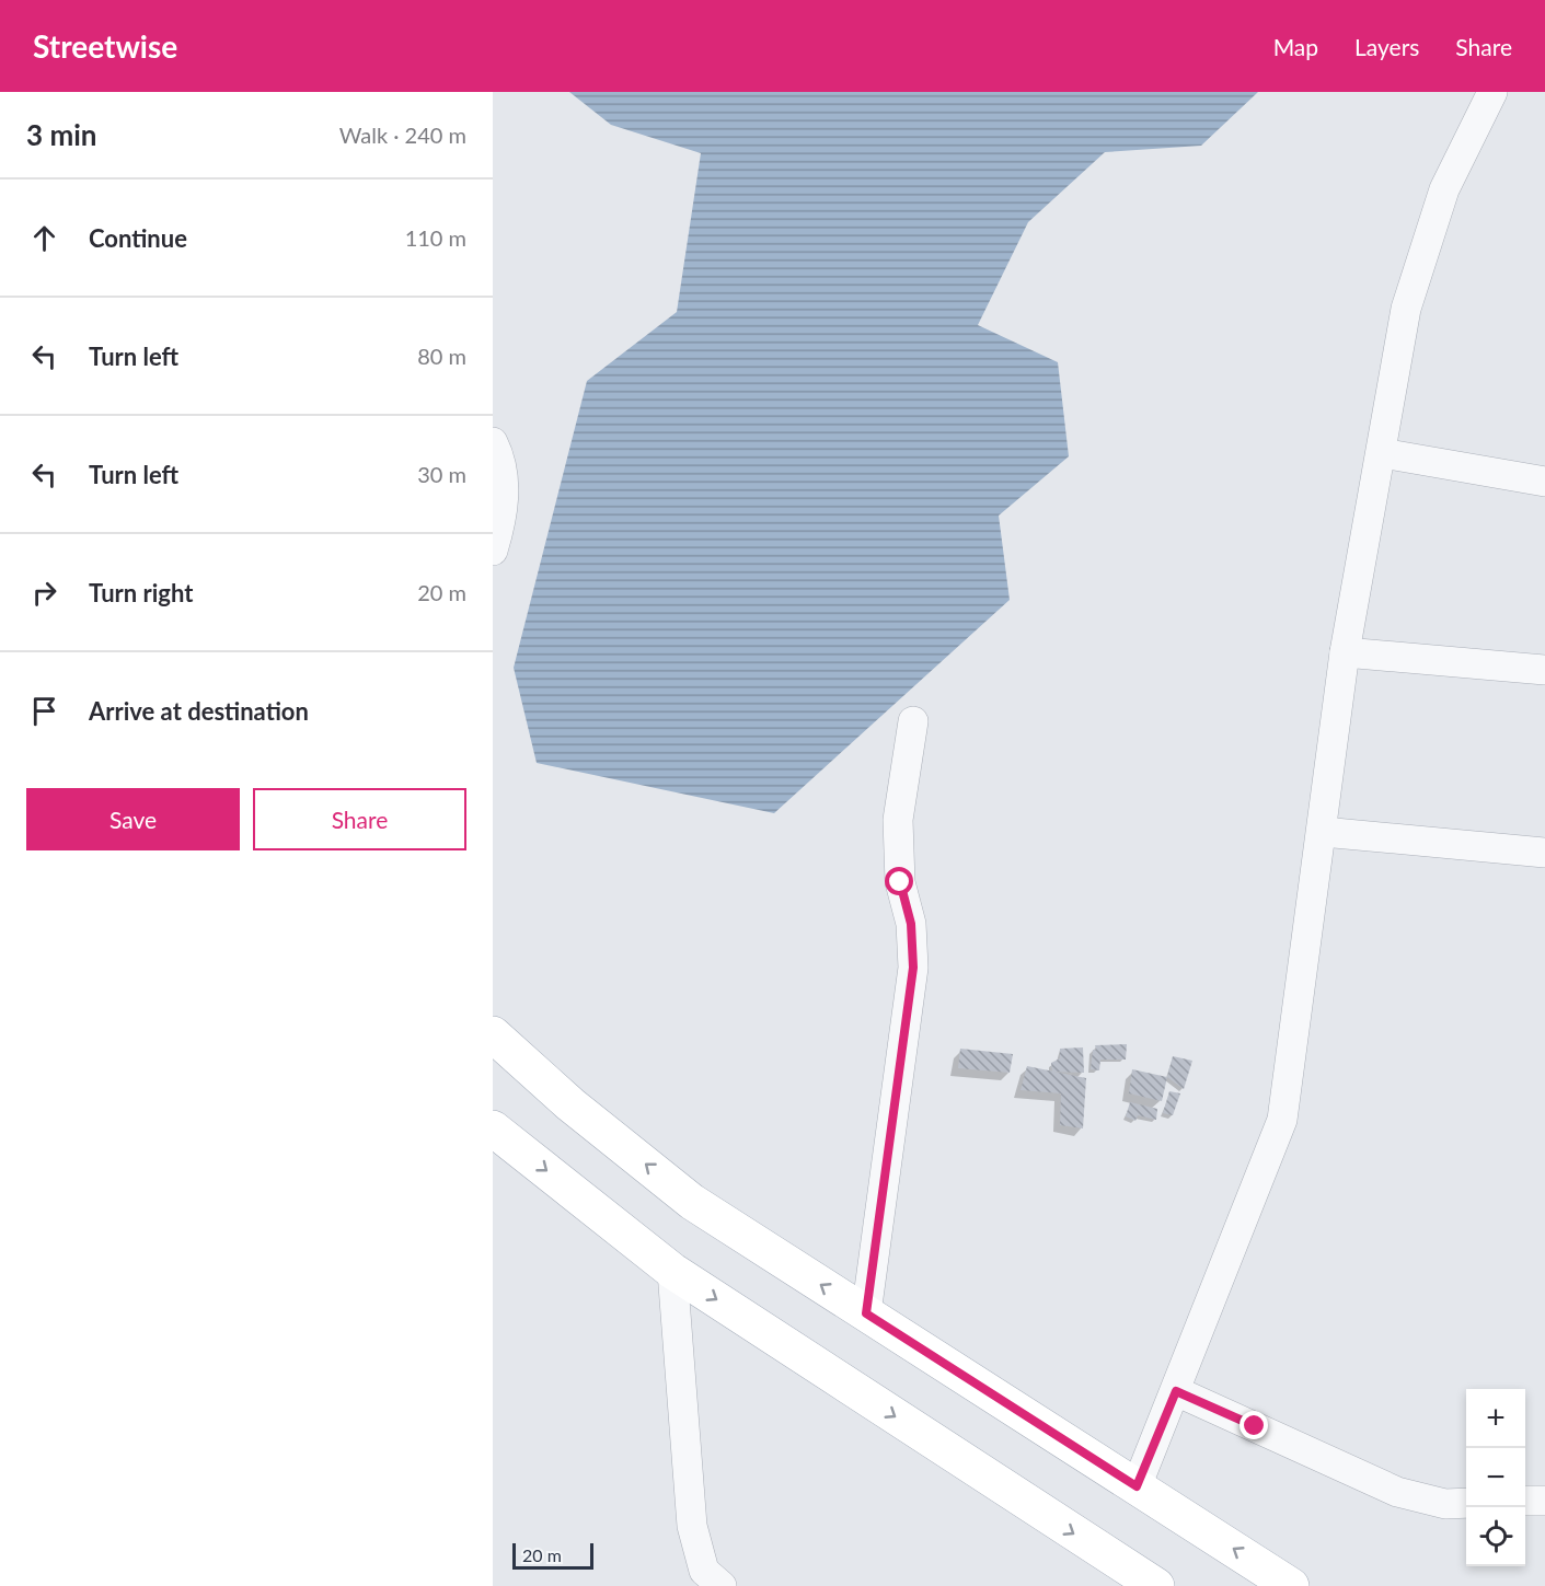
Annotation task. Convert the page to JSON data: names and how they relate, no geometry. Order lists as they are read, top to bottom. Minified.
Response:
{"scale_bar":"20 m","page":{"header":"Streetwise","nav":["Map","Layers","Share"],"heading":["3 min","Walk · 240 m"],"list":[["Continue","110 m"],["Turn left","80 m"],["Turn left","30 m"],["Turn right","20 m"],"Arrive at destination"],"buttons":["Save","Share"],"map_buttons":["+","−"],"scale":"20 m"}}
